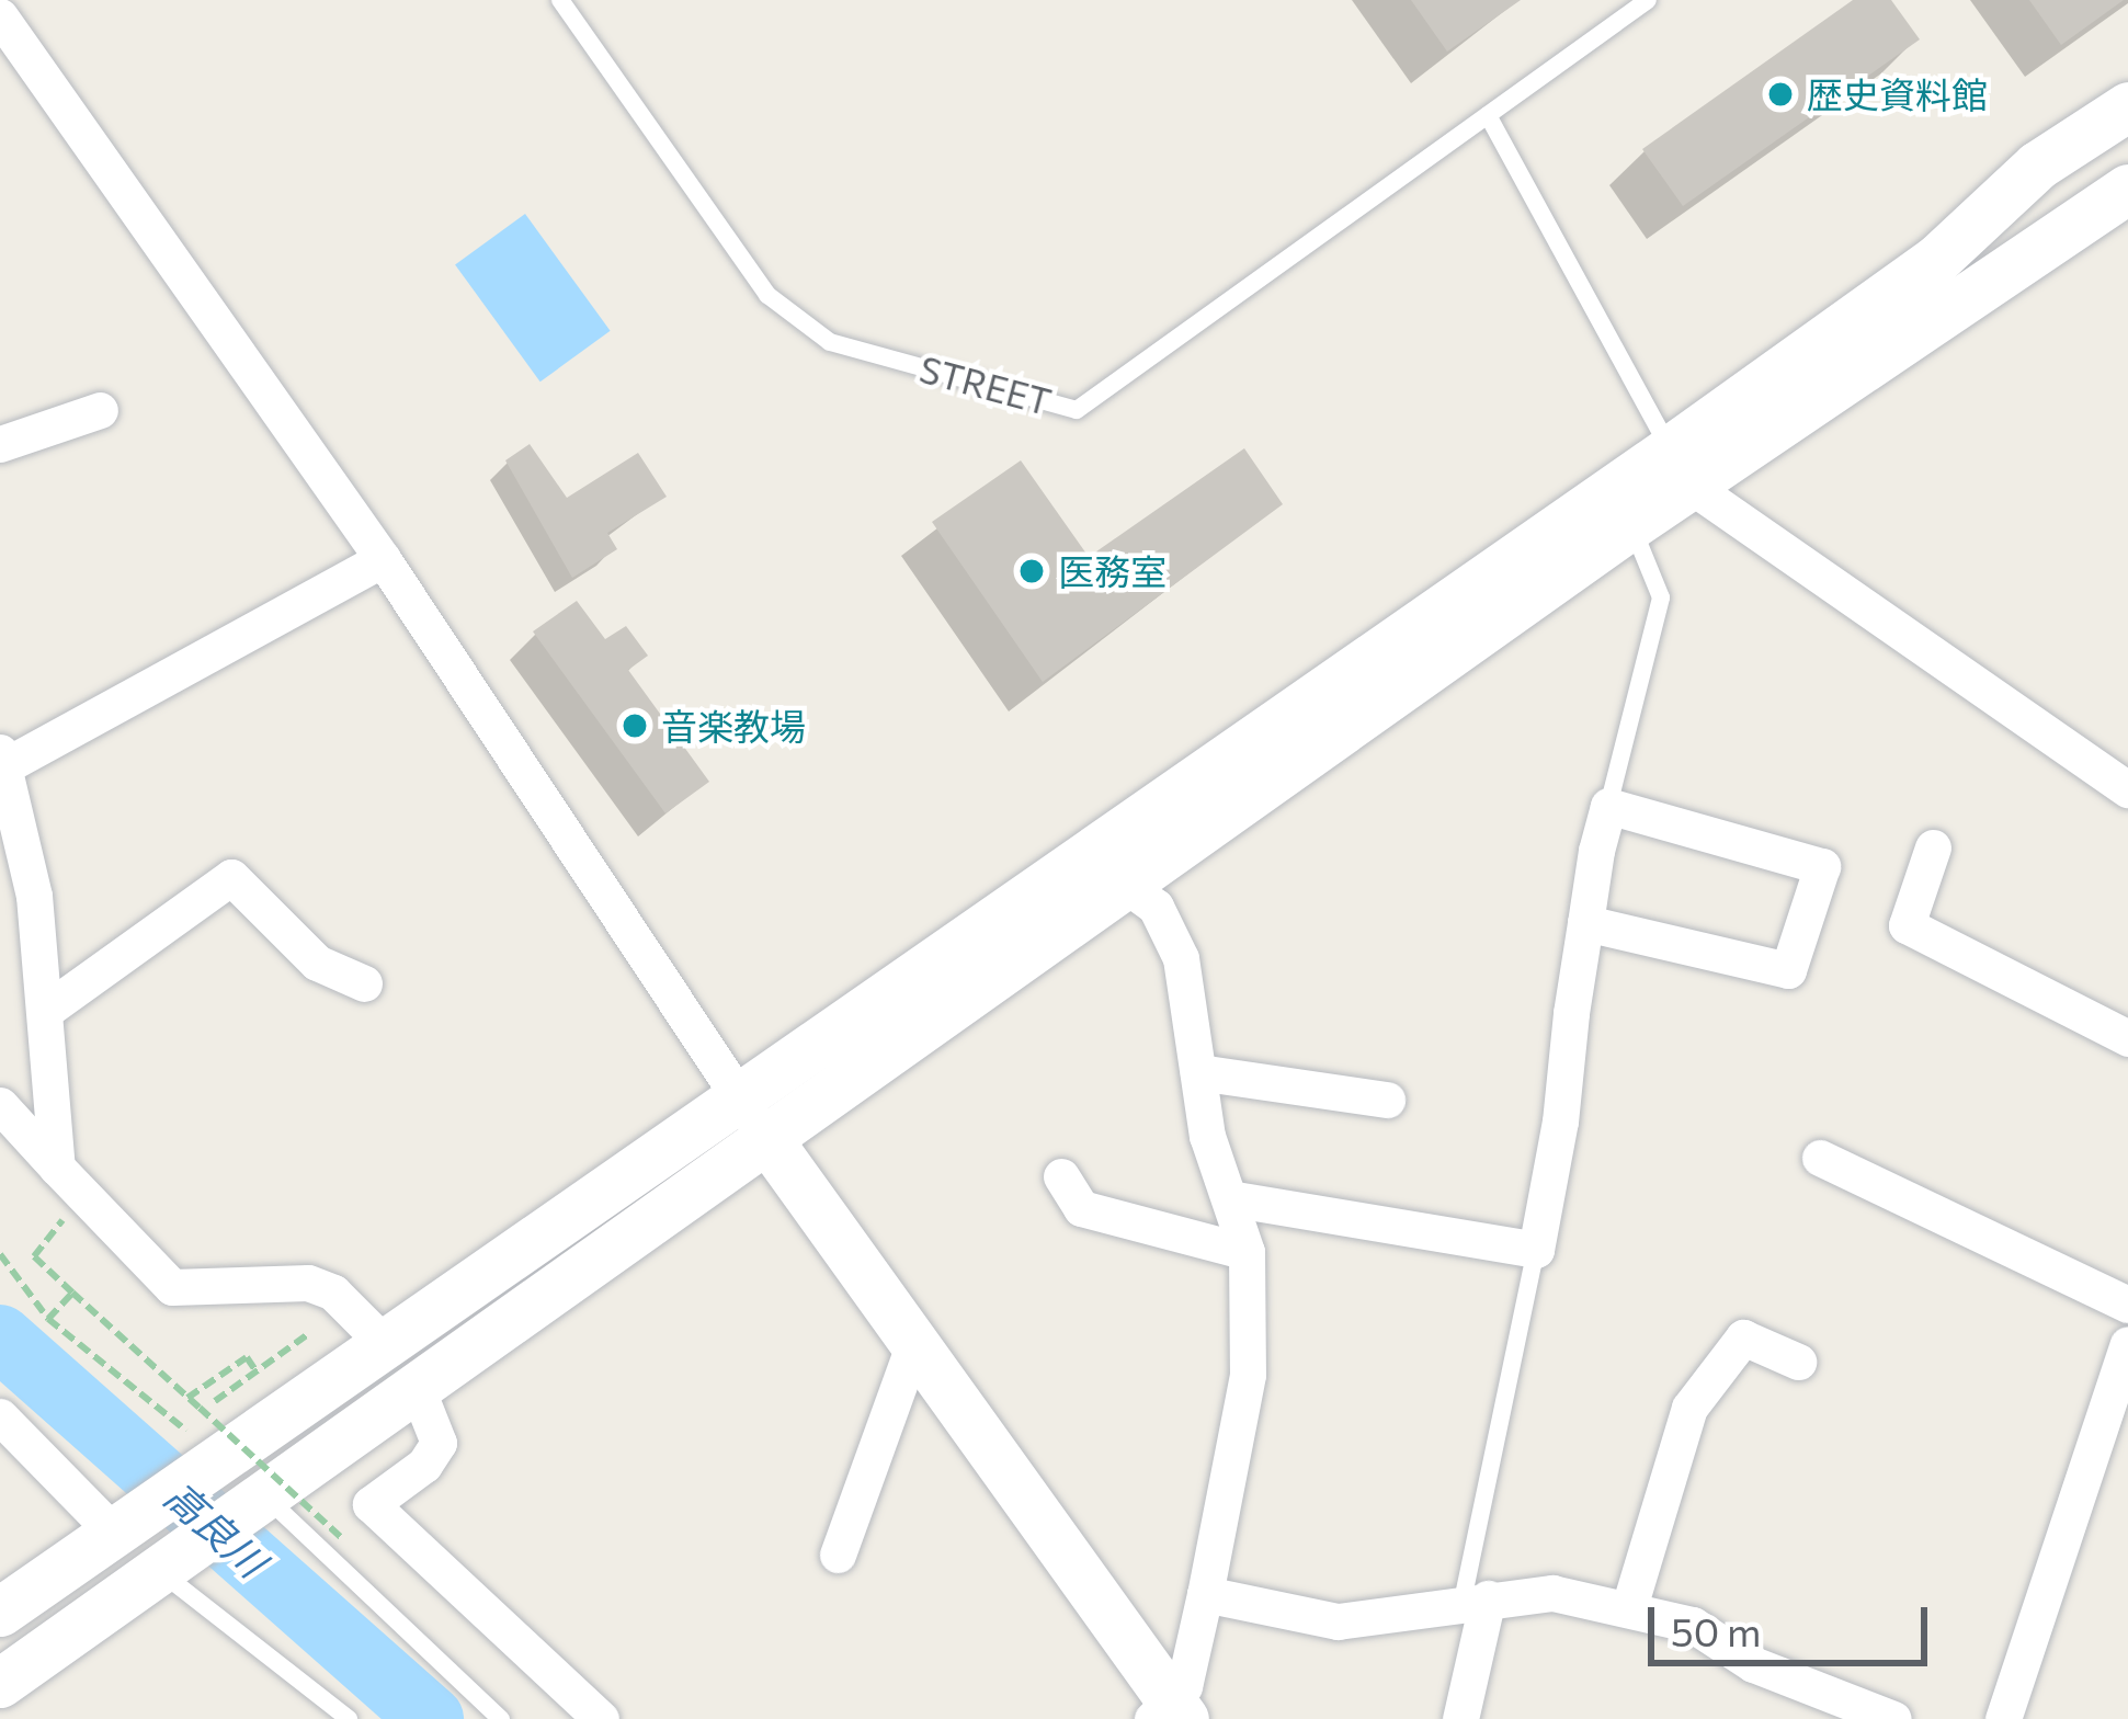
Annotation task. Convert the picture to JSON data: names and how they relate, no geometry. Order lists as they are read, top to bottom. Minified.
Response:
{"streets":{"lane":["STREET"]},"water":["高良川"],"places":["歴史資料館","医務室","音楽教場"],"scale_bar":"50 m"}
